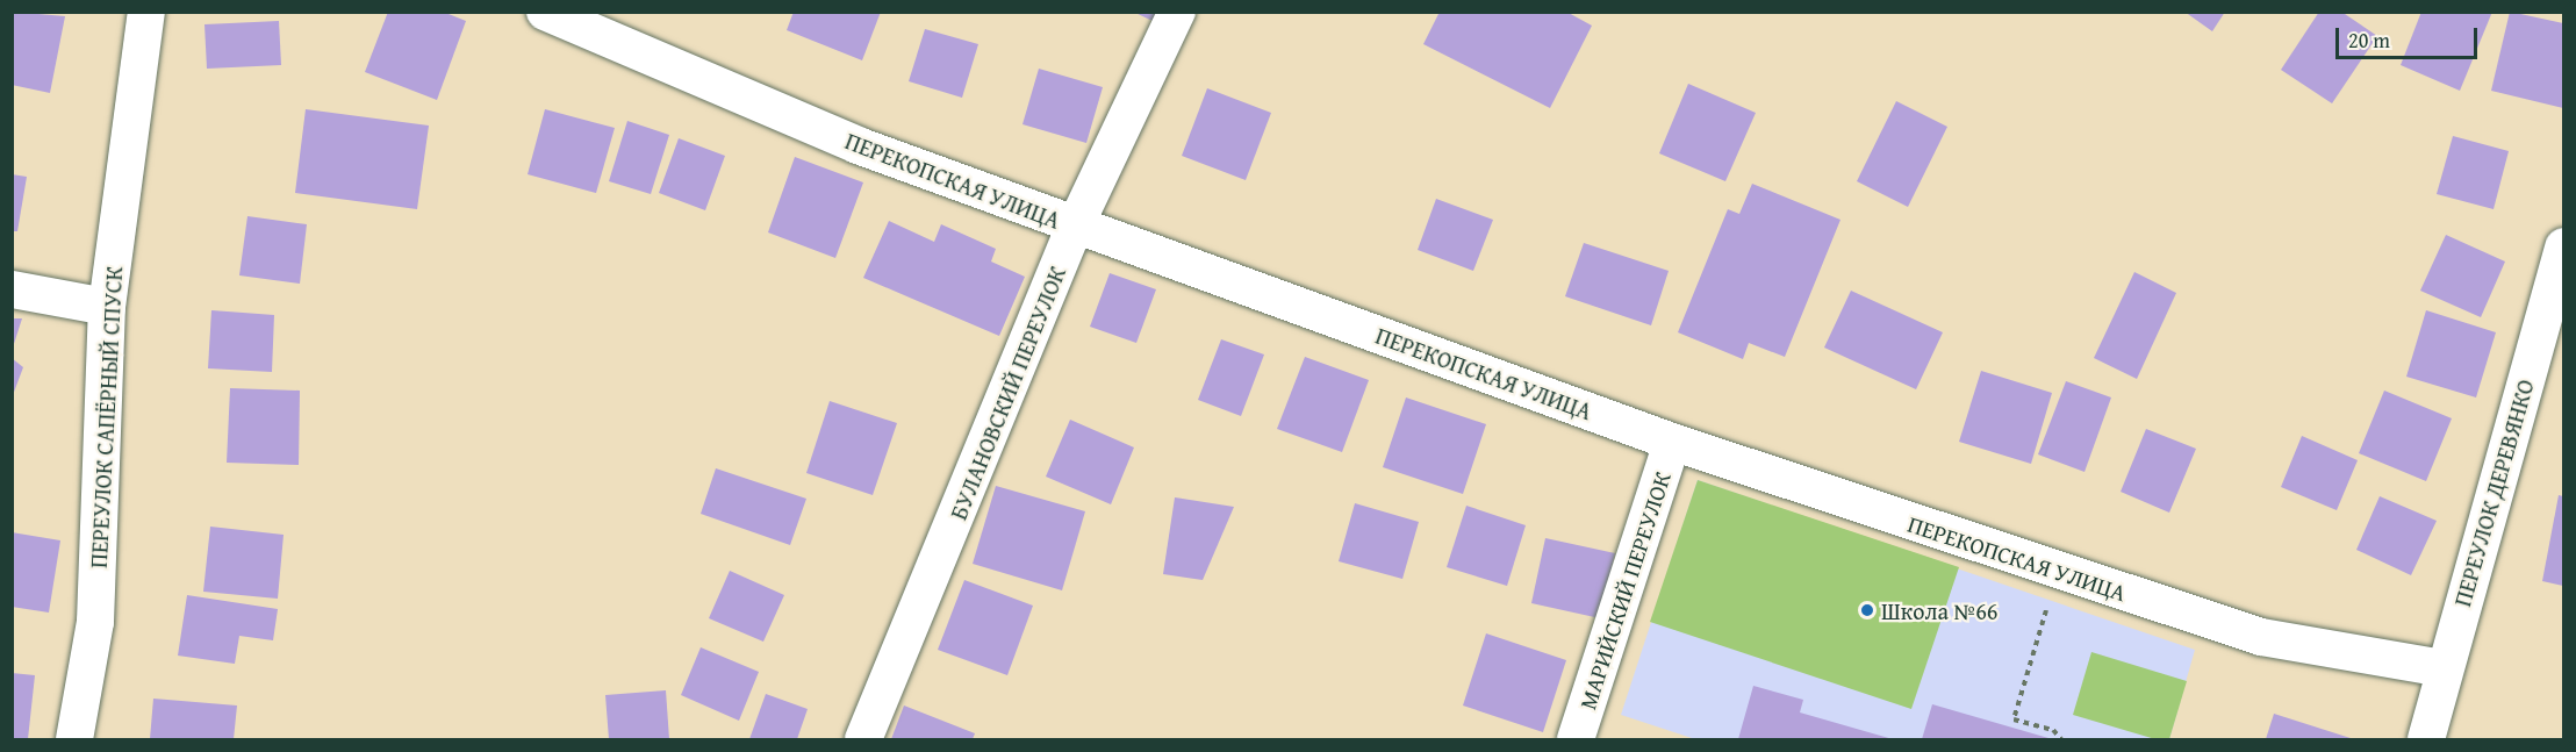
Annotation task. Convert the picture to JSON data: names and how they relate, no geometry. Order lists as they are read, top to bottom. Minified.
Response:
{"streets":{"street":["ПЕРЕКОПСКАЯ УЛИЦА","БУЛАНОВСКИЙ ПЕРЕУЛОК","ПЕРЕУЛОК САПЁРНЫЙ СПУСК","ПЕРЕУЛОК ДЕРЕВЯНКО","МАРИЙСКИЙ ПЕРЕУЛОК"]},"crossings":[["ПЕРЕКОПСКАЯ УЛИЦА","БУЛАНОВСКИЙ ПЕРЕУЛОК"],["ПЕРЕКОПСКАЯ УЛИЦА","ПЕРЕУЛОК ДЕРЕВЯНКО"],["ПЕРЕКОПСКАЯ УЛИЦА","МАРИЙСКИЙ ПЕРЕУЛОК"]],"places":["Школа №66"],"scale_bar":"20 m"}
